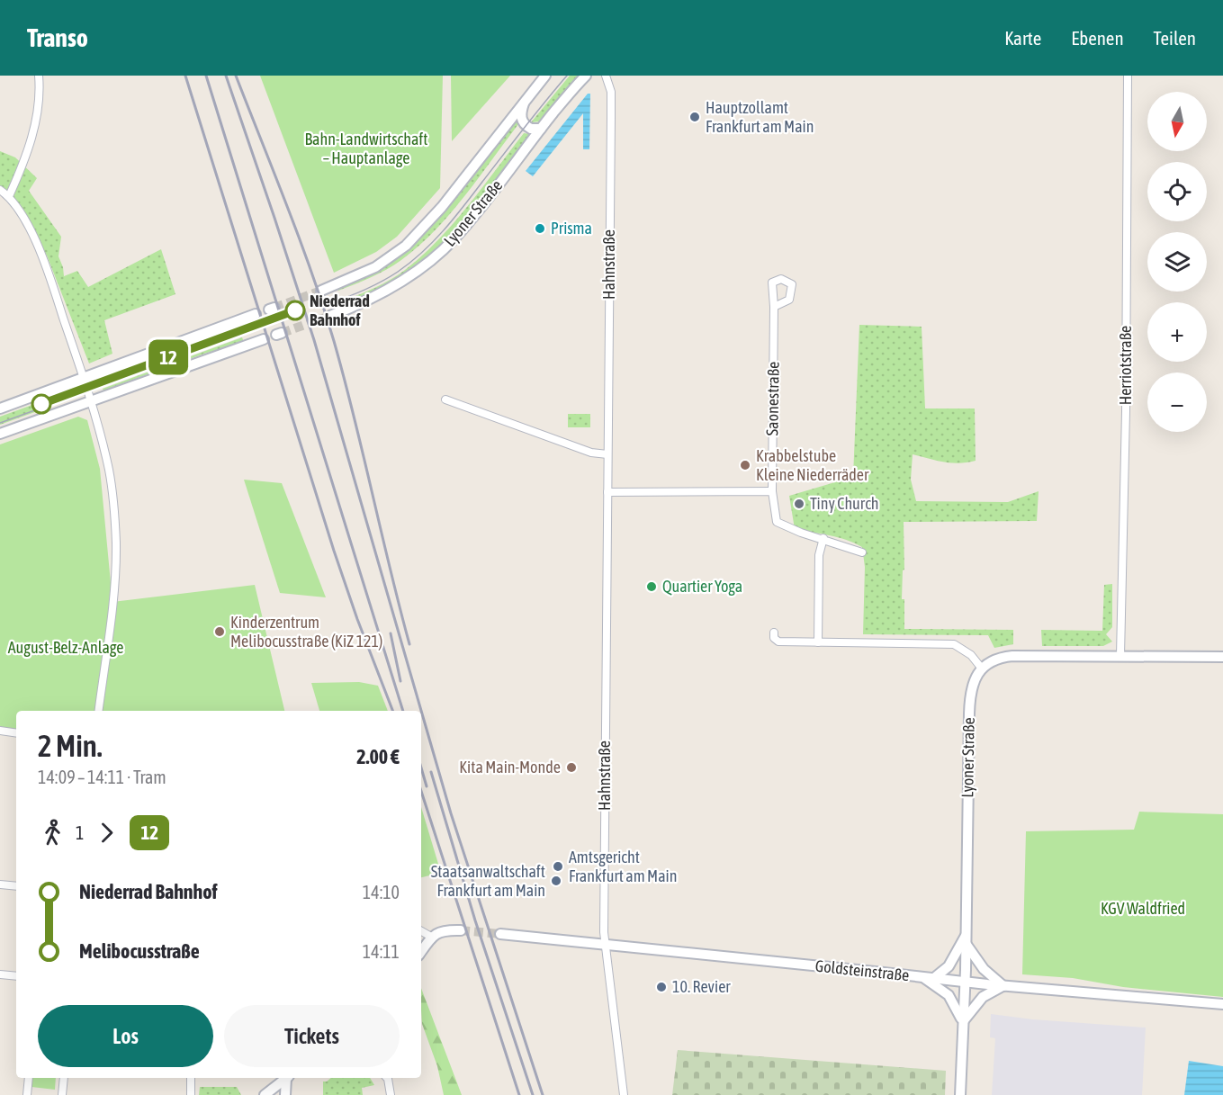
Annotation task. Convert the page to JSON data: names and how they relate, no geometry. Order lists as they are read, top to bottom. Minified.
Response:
{"streets":{"main road":["Lyoner Straße","Goldsteinstraße"],"street":["Hahnstraße","Herriotstraße","Saonestraße"]},"crossings":[["Lyoner Straße","Goldsteinstraße"],["Hahnstraße","Goldsteinstraße"]],"parks":["Bahn-Landwirtschaft – Hauptanlage","August-Belz-Anlage","KGV Waldfried"],"places":["Hauptzollamt Frankfurt am Main","Prisma","Niederrad Bahnhof","Krabbelstube Kleine Niederräder","Tiny Church","Quartier Yoga","Kinderzentrum Melibocusstraße (KiZ 121)","Kita Main-Monde","Amtsgericht Frankfurt am Main","Staatsanwaltschaft Frankfurt am Main","10. Revier"],"lines":["tram line 12"],"north":"bottom","page":{"header":"Transo","nav":["Karte","Ebenen","Teilen"],"on_map":"12","map_buttons":["+","−"],"heading":["2 Min.","14:09 – 14:11 · Tram","2.00 €"],"legs":["1","12"],"list":[{"name":"Niederrad Bahnhof","value":"14:10"},{"name":"Melibocusstraße","value":"14:11"}],"buttons":["Los","Tickets"]}}
